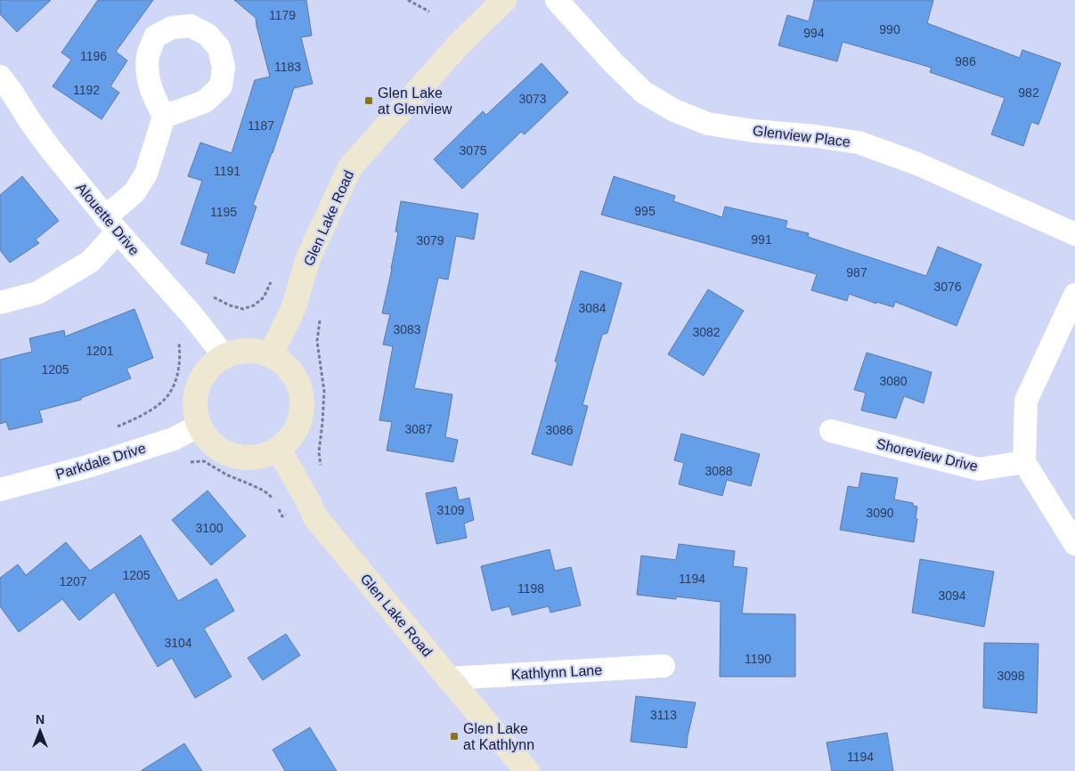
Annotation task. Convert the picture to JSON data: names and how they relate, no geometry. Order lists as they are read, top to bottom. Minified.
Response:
{"streets":{"street":["Glenview Place","Glen Lake Road","Alouette Drive","Shoreview Drive","Parkdale Drive","Kathlynn Lane"]},"crossings":[["Glen Lake Road","Alouette Drive"],["Glen Lake Road","Parkdale Drive"],["Glen Lake Road","Kathlynn Lane"],["Alouette Drive","Parkdale Drive"]],"places":{"transit":["Glen Lake at Glenview","Glen Lake at Kathlynn"]},"house_numbers":["1179","990","994","1196","986","1183","1192","982","3073","1187","3075","1191","995","1195","991","3079","987","3076","3084","3083","3082","1201","1205","3080","3087","3086","3088","3109","3090","3100","1205","1194","1207","1198","3094","3104","1190","3098","3113","1194"],"north":"top"}
